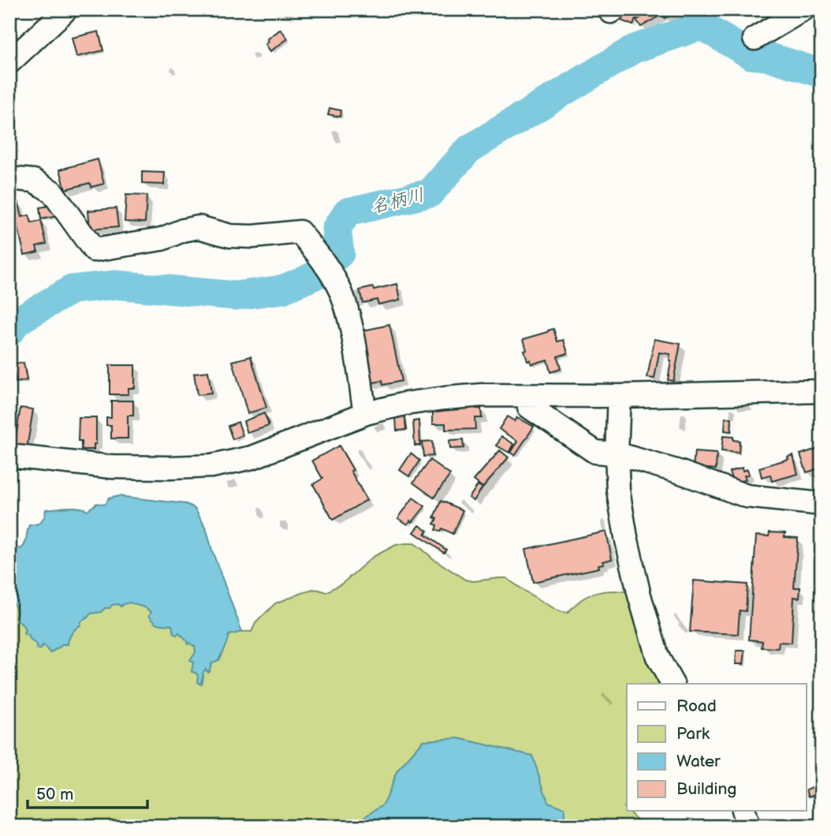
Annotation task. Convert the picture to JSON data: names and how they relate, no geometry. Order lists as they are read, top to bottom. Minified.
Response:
{"water":["名柄川"],"legend":["Road","Park","Water","Building"],"scale_bar":"50 m"}
